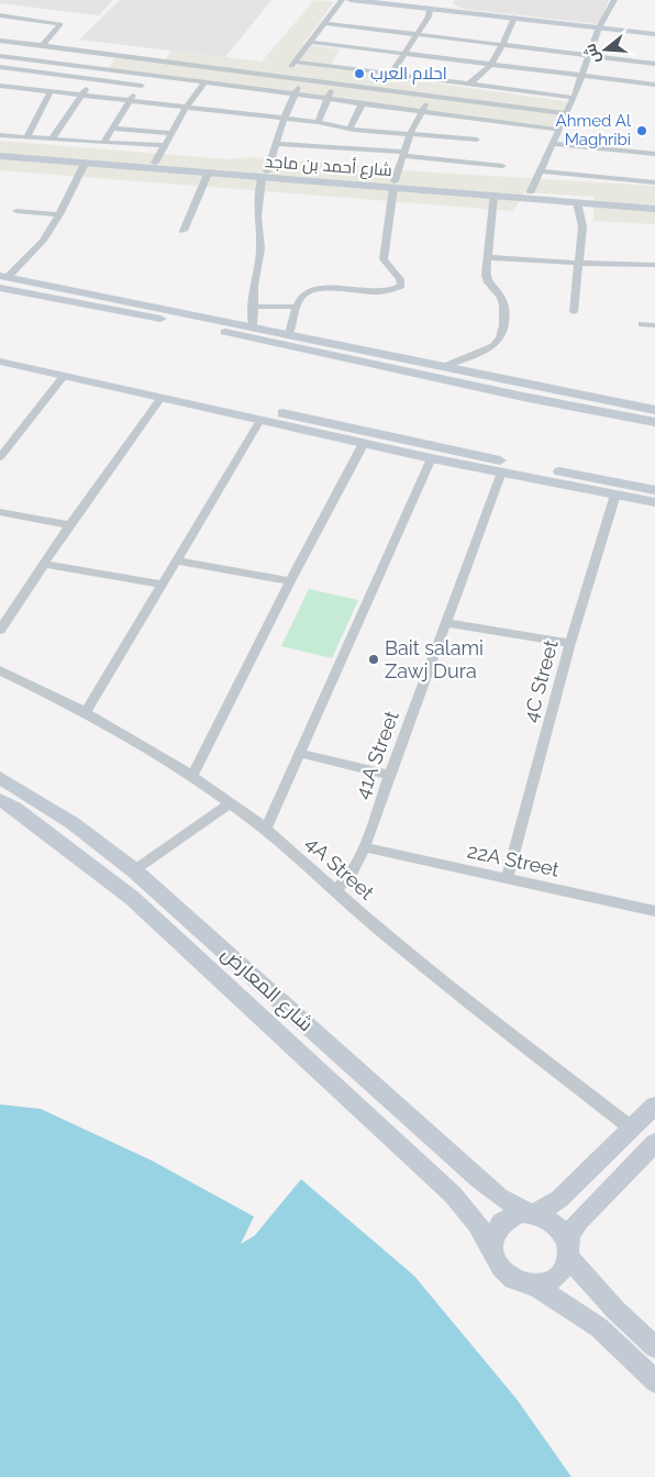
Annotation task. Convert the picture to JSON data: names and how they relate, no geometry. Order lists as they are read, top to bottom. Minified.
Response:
{"streets":{"street":["شارع أحمد بن ماجد","4C Street","41A Street","22A Street","4A Street","شارع المعارض"]},"crossings":[["4C Street","22A Street"],["41A Street","22A Street"],["41A Street","4A Street"]],"places":["احلام العرب","Ahmed Al Maghribi","Bait salami Zawj Dura"],"north":"left"}
